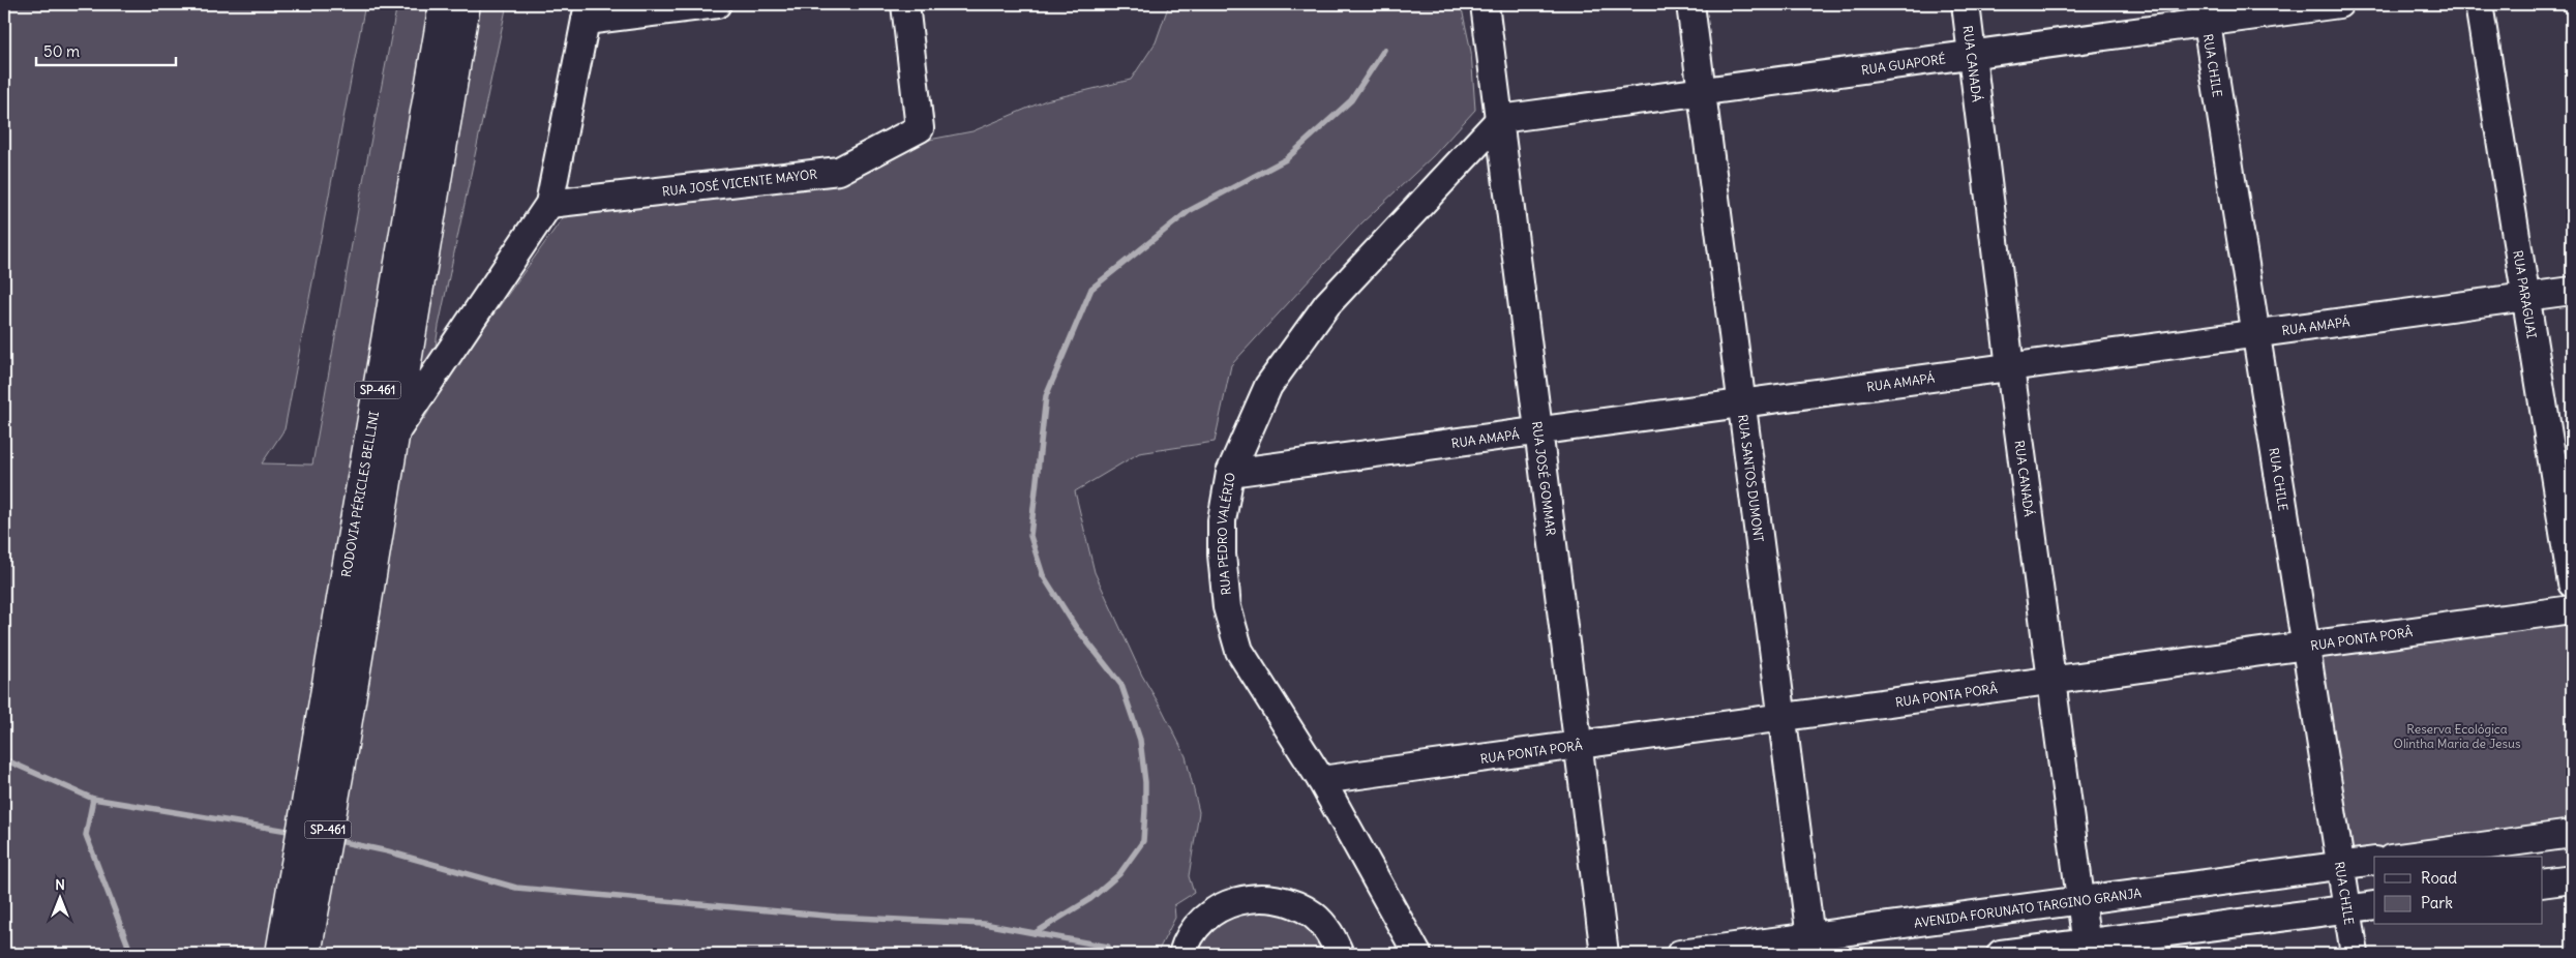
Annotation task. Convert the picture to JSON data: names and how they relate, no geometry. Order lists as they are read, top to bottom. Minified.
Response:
{"streets":{"main road":["SP-461","RODOVIA PÉRICLES BELLINI"],"street":["RUA GUAPORÉ","RUA CANADÁ","RUA CHILE","RUA JOSÉ VICENTE MAYOR","RUA PARAGUAI","RUA AMAPÁ","RUA JOSÉ GOMMAR","RUA SANTOS DUMONT","RUA PEDRO VALÉRIO","RUA PONTA PORÂ","AVENIDA FORUNATO TARGINO GRANJA"]},"crossings":[["RUA GUAPORÉ","RUA CANADÁ"],["RUA GUAPORÉ","RUA CHILE"],["RUA GUAPORÉ","RUA JOSÉ GOMMAR"],["RUA GUAPORÉ","RUA SANTOS DUMONT"],["RUA GUAPORÉ","RUA PEDRO VALÉRIO"],["RUA CANADÁ","RUA AMAPÁ"],["RUA CANADÁ","RUA PONTA PORÂ"],["RUA CANADÁ","AVENIDA FORUNATO TARGINO GRANJA"],["RUA CHILE","RUA AMAPÁ"],["RUA CHILE","RUA PONTA PORÂ"],["RUA CHILE","AVENIDA FORUNATO TARGINO GRANJA"],["RUA PARAGUAI","RUA AMAPÁ"],["RUA AMAPÁ","RUA JOSÉ GOMMAR"],["RUA AMAPÁ","RUA SANTOS DUMONT"],["RUA AMAPÁ","RUA PEDRO VALÉRIO"],["RUA JOSÉ GOMMAR","RUA PEDRO VALÉRIO"],["RUA JOSÉ GOMMAR","RUA PONTA PORÂ"],["RUA SANTOS DUMONT","RUA PONTA PORÂ"],["RUA SANTOS DUMONT","AVENIDA FORUNATO TARGINO GRANJA"],["RUA PEDRO VALÉRIO","RUA PONTA PORÂ"]],"parks":["Reserva Ecológica Olintha Maria de Jesus"],"legend":["Road","Park"],"scale_bar":"50 m","north":"top"}
